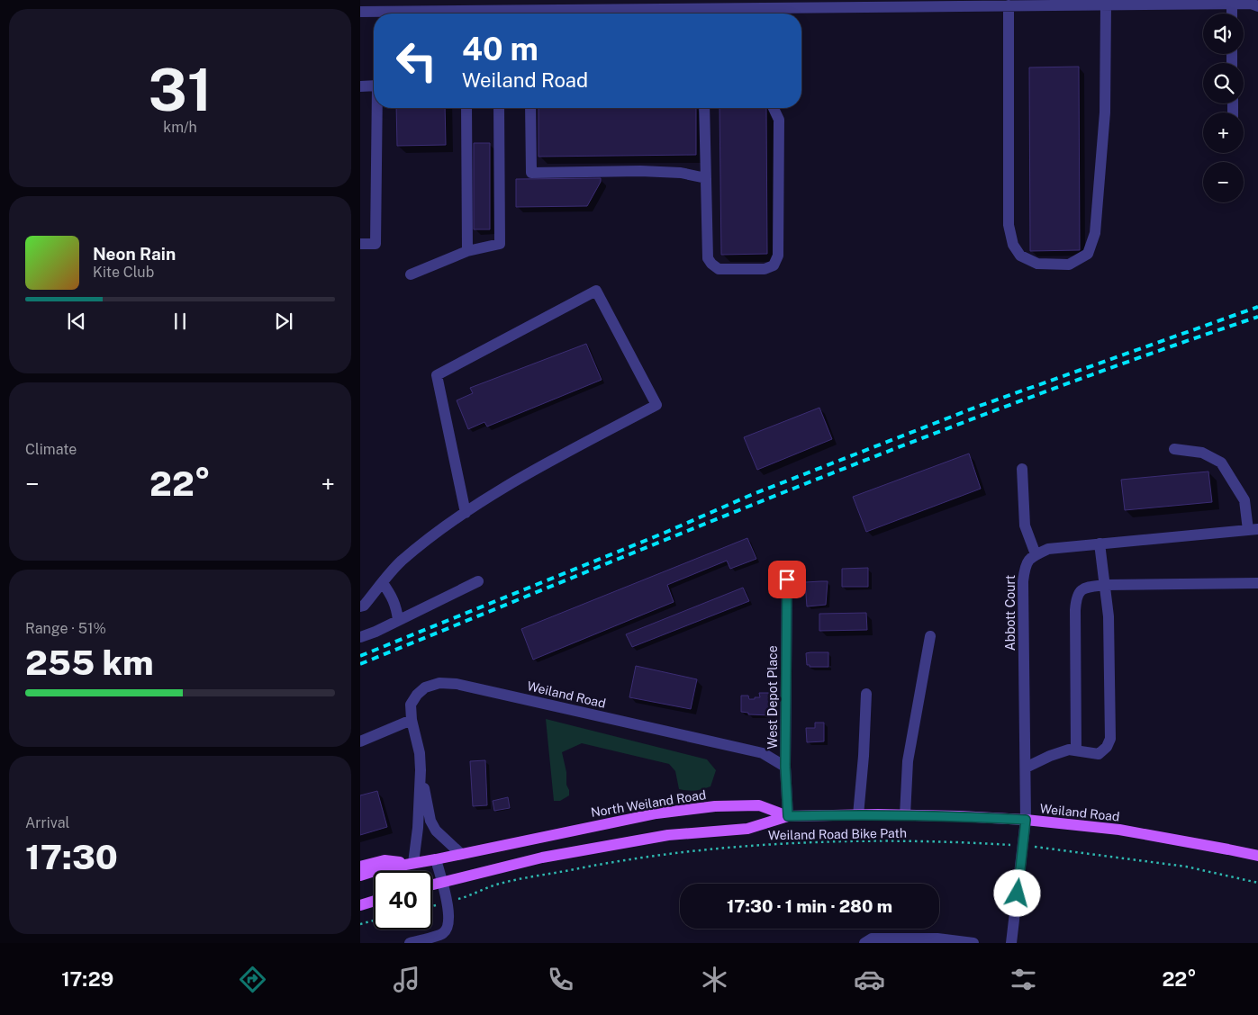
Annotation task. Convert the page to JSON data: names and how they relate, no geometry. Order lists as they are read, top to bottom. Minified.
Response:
{"streets":{"main road":["Weiland Road","North Weiland Road"],"street":["Abbott Court","West Depot Place"],"path":["Weiland Road Bike Path"]},"crossings":[["Abbott Court","Weiland Road"],["Abbott Court","Weiland Road Bike Path"],["Weiland Road","West Depot Place"],["Weiland Road","North Weiland Road"],["West Depot Place","North Weiland Road"]],"page":{"tile":[["31","km/h"],"Climate",["Range · 51%","255 km"],["Arrival","17:30"]],"map_buttons":["+","−"],"turn":["40 m","Weiland Road"],"song":["Neon Rain","Kite Club"],"heat":["−","22°","+"],"limit":"40","trip":"17:30 · 1 min · 280 m","tabs":["17:29","22°"]}}
